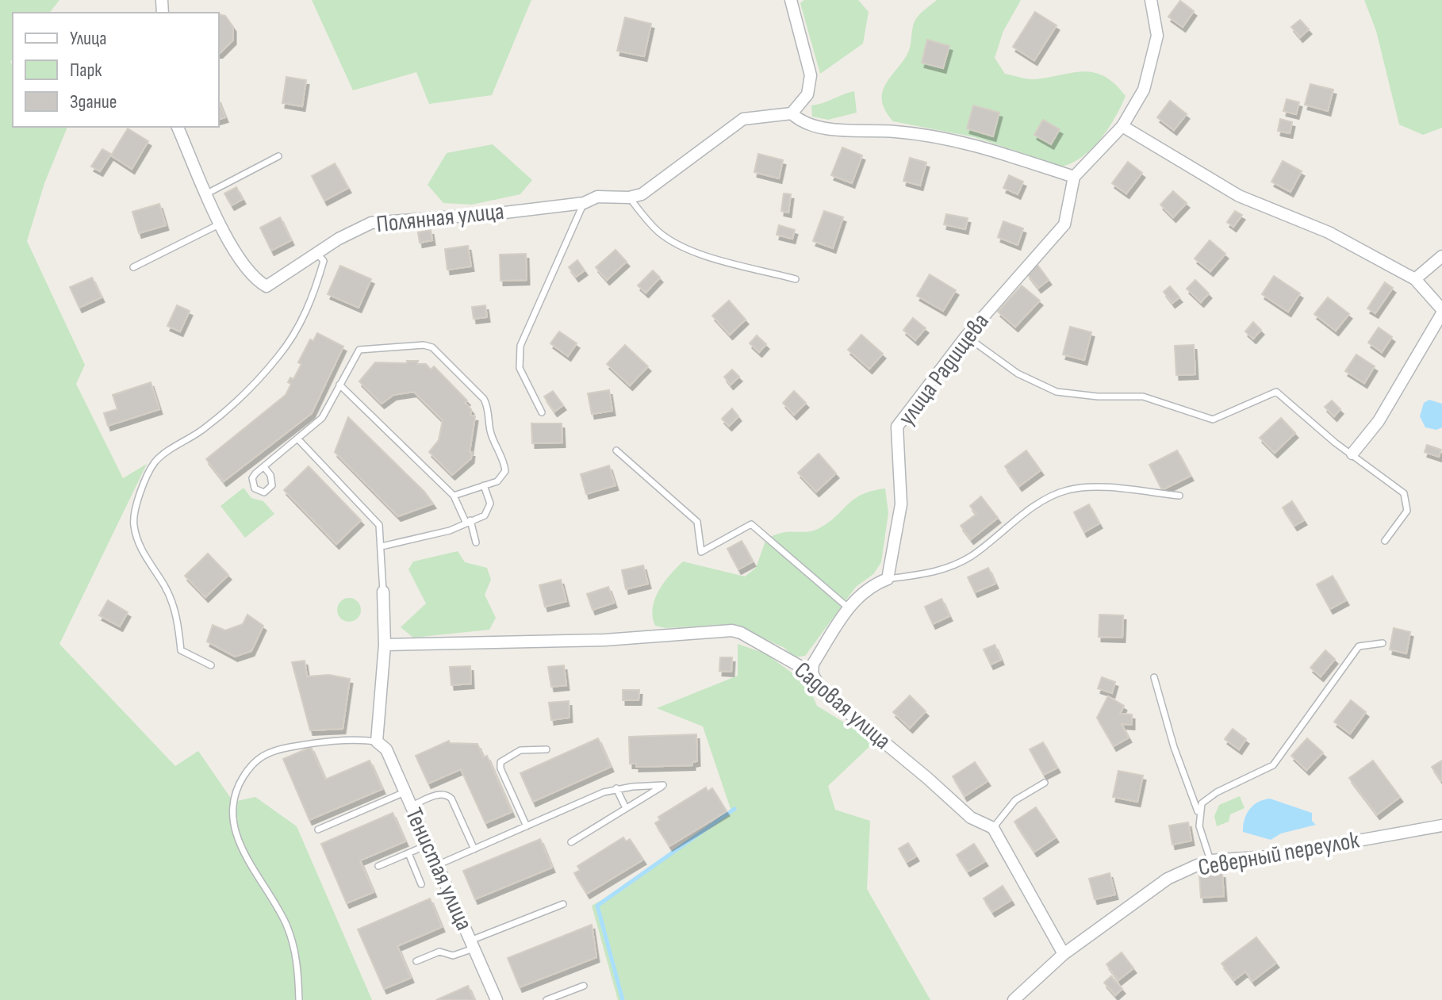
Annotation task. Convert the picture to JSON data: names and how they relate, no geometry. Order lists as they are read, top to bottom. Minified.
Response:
{"streets":{"street":["Полянная улица","улица Радищева","Садовая улица","Северный переулок","Тенистая улица"]},"legend":["Улица","Парк","Здание"]}
